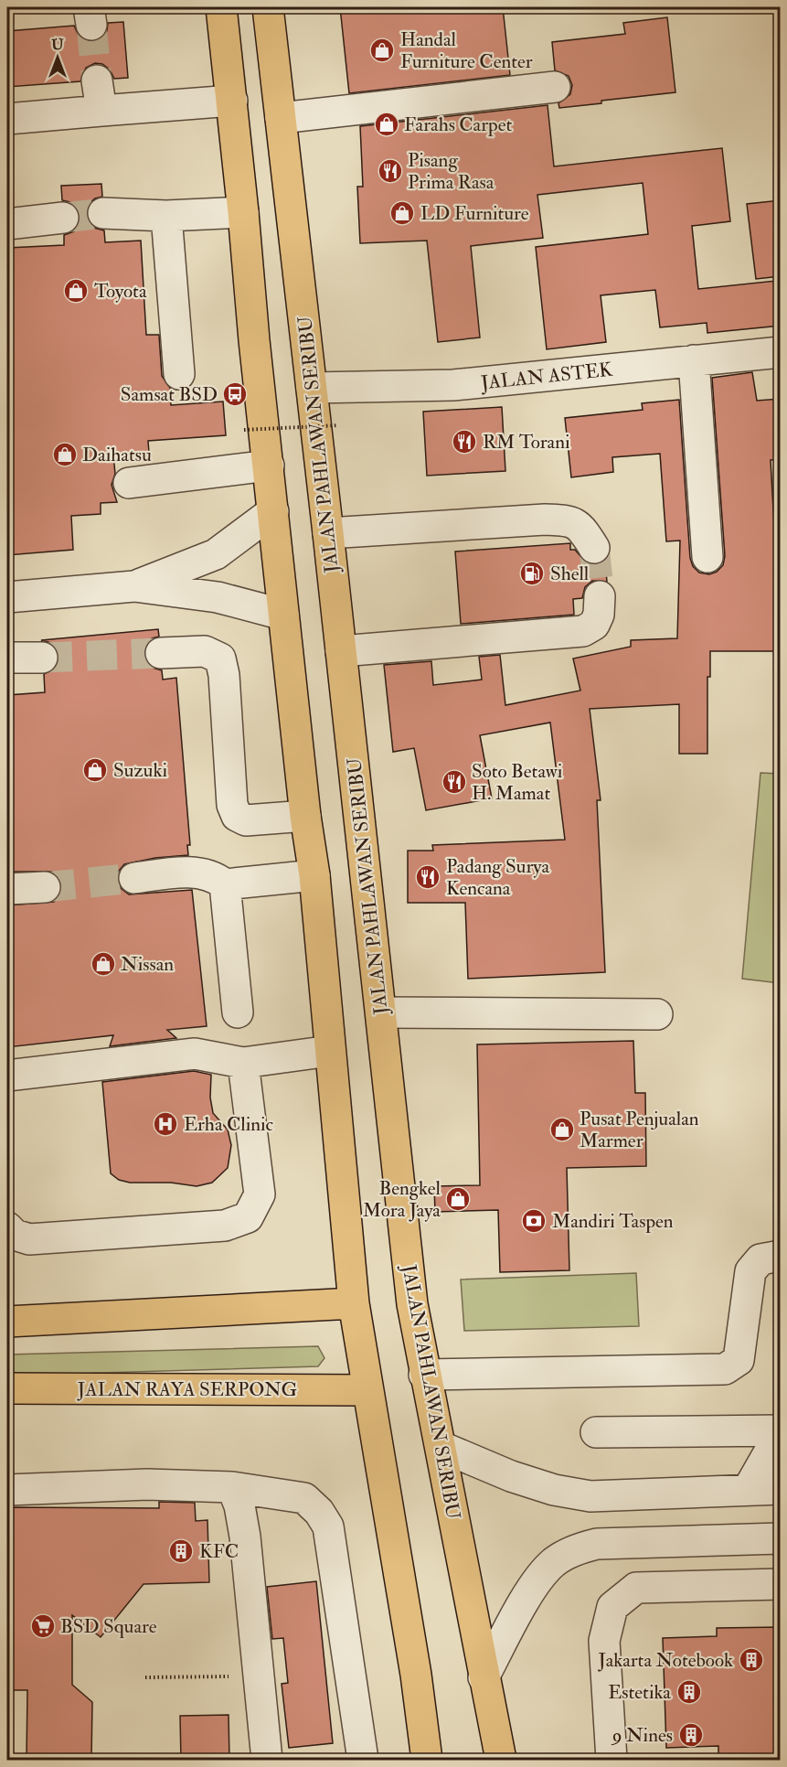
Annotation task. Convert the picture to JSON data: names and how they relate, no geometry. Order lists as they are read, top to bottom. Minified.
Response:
{"streets":{"main road":["JALAN PAHLAWAN SERIBU","JALAN RAYA SERPONG"],"street":["JALAN ASTEK"]},"crossings":[["JALAN ASTEK","JALAN PAHLAWAN SERIBU"]],"places":{"shop":["Handal Furniture Center","Farahs Carpet","LD Furniture","Toyota","Daihatsu","Suzuki","Nissan","Pusat Penjualan Marmer","Bengkel Mora Jaya"],"restaurant":["Pisang Prima Rasa","RM Torani","Soto Betawi H. Mamat","Padang Surya Kencana"],"bus stop":["Samsat BSD"],"fuel station":["Shell"],"hospital":["Erha Clinic"],"bank":["Mandiri Taspen"],"building":["KFC","Jakarta Notebook","Estetika","9 Nines"],"supermarket":["BSD Square"]},"north":"top"}
